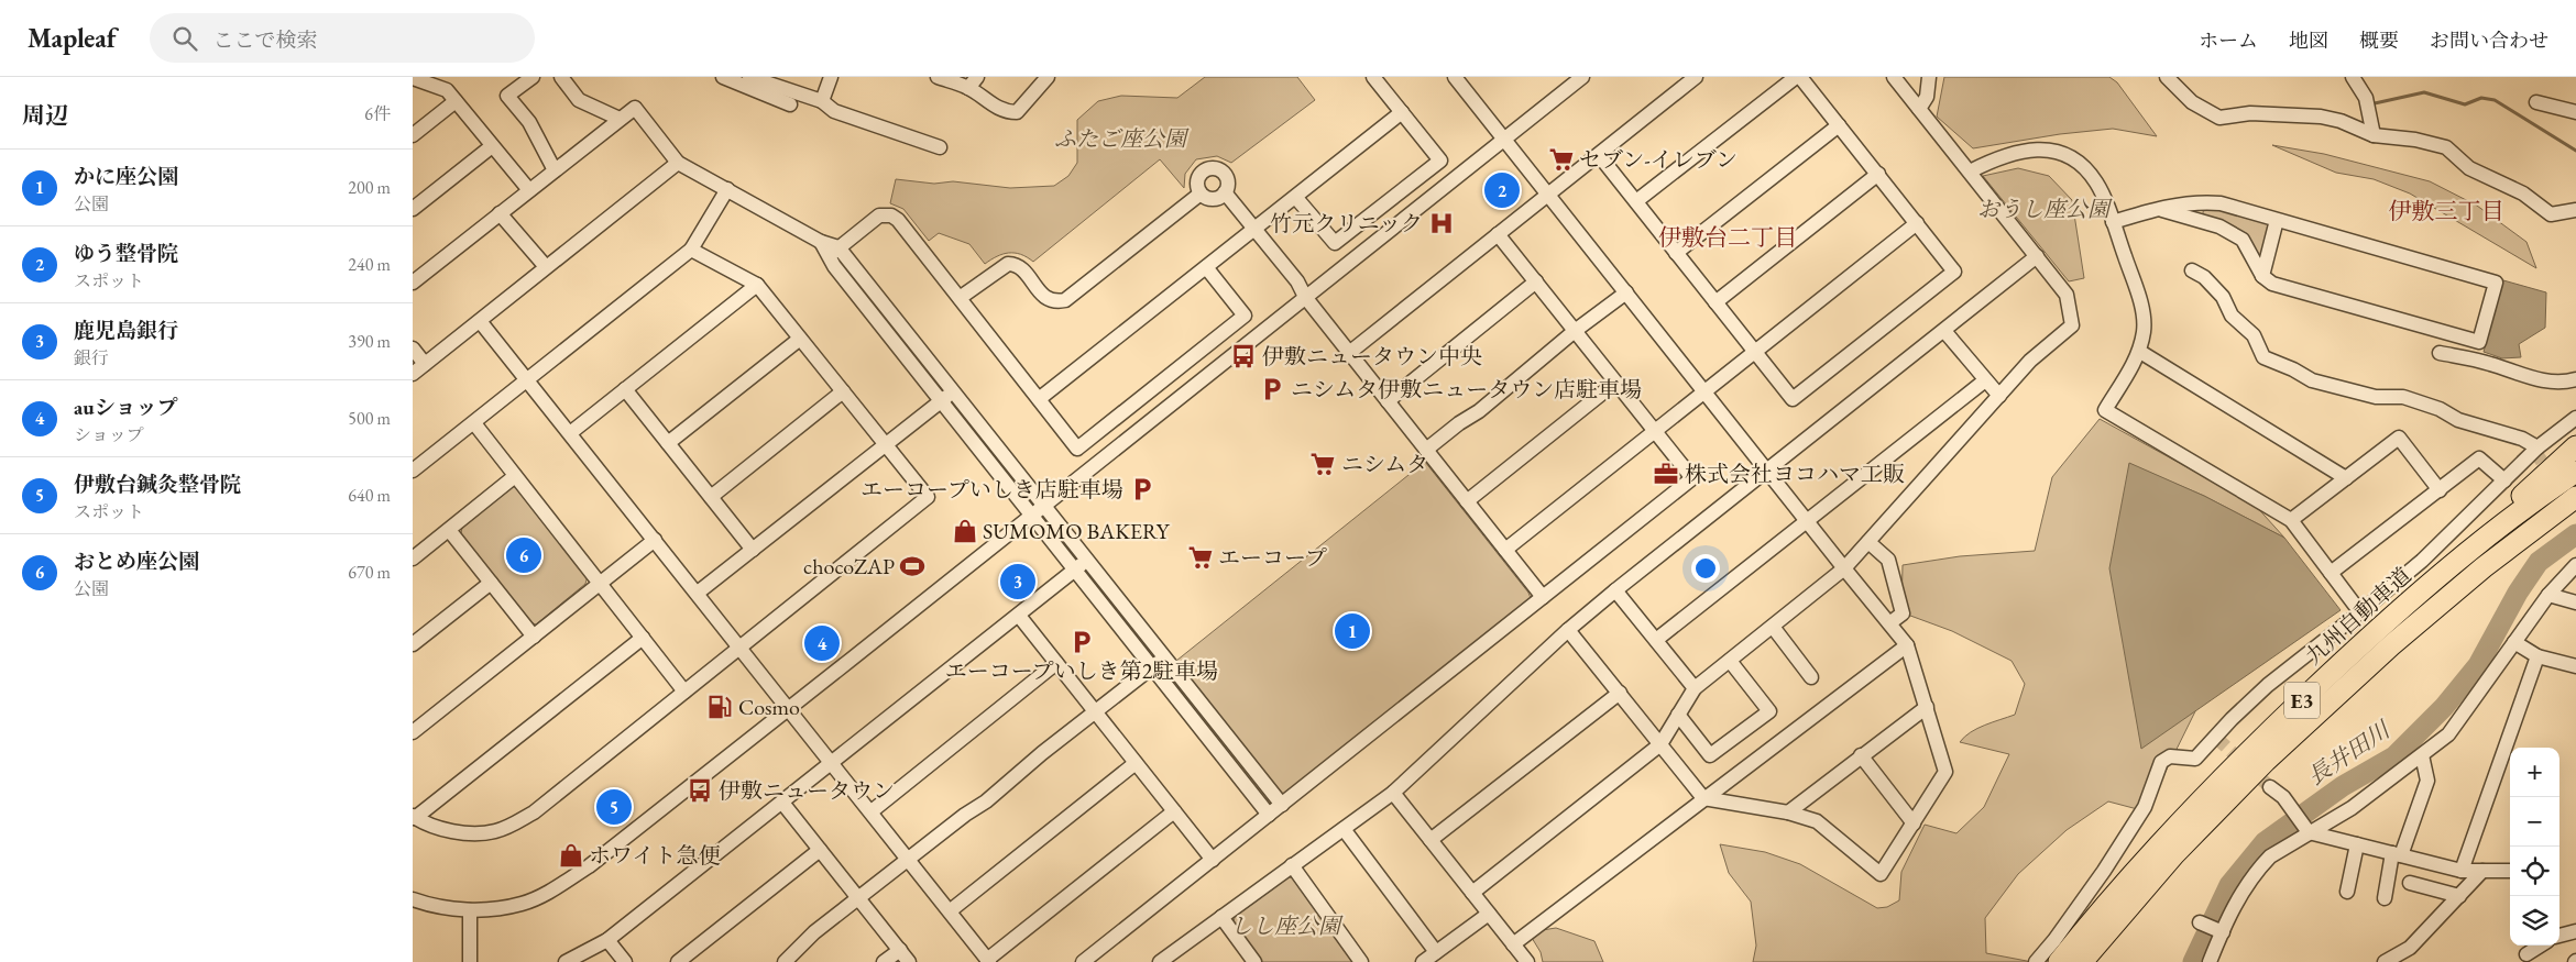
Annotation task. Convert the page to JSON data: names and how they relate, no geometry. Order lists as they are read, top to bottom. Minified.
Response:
{"streets":{"highway":["九州自動車道","E3"]},"districts":["伊敷三丁目","伊敷台二丁目"],"water":["長井田川"],"parks":["ふたご座公園","おうし座公園","しし座公園"],"places":{"supermarket":["セブン-イレブン","ニシムタ","エーコープ"],"hospital":["竹元クリニック"],"bus stop":["伊敷ニュータウン中央","伊敷ニュータウン"],"parking":["ニシムタ伊敷ニュータウン店駐車場","エーコープいしき店駐車場","エーコープいしき第2駐車場"],"office":["株式会社ヨコハマ工販"],"shop":["SUMOMO BAKERY","ホワイト急便"],"sports":["chocoZAP"],"fuel station":["Cosmo"]},"page":{"header":"Mapleaf","search":"ここで検索","nav":["ホーム","地図","概要","お問い合わせ"],"heading":["周辺","6件"],"list":[{"mark":"1","name":"かに座公園","note":"公園","value":"200 m"},{"mark":"2","name":"ゆう整骨院","note":"スポット","value":"240 m"},{"mark":"3","name":"鹿児島銀行","note":"銀行","value":"390 m"},{"mark":"4","name":"auショップ","note":"ショップ","value":"500 m"},{"mark":"5","name":"伊敷台鍼灸整骨院","note":"スポット","value":"640 m"},{"mark":"6","name":"おとめ座公園","note":"公園","value":"670 m"}],"pins":["2","6","3","1","4","5"],"map_buttons":["+","−"]}}
